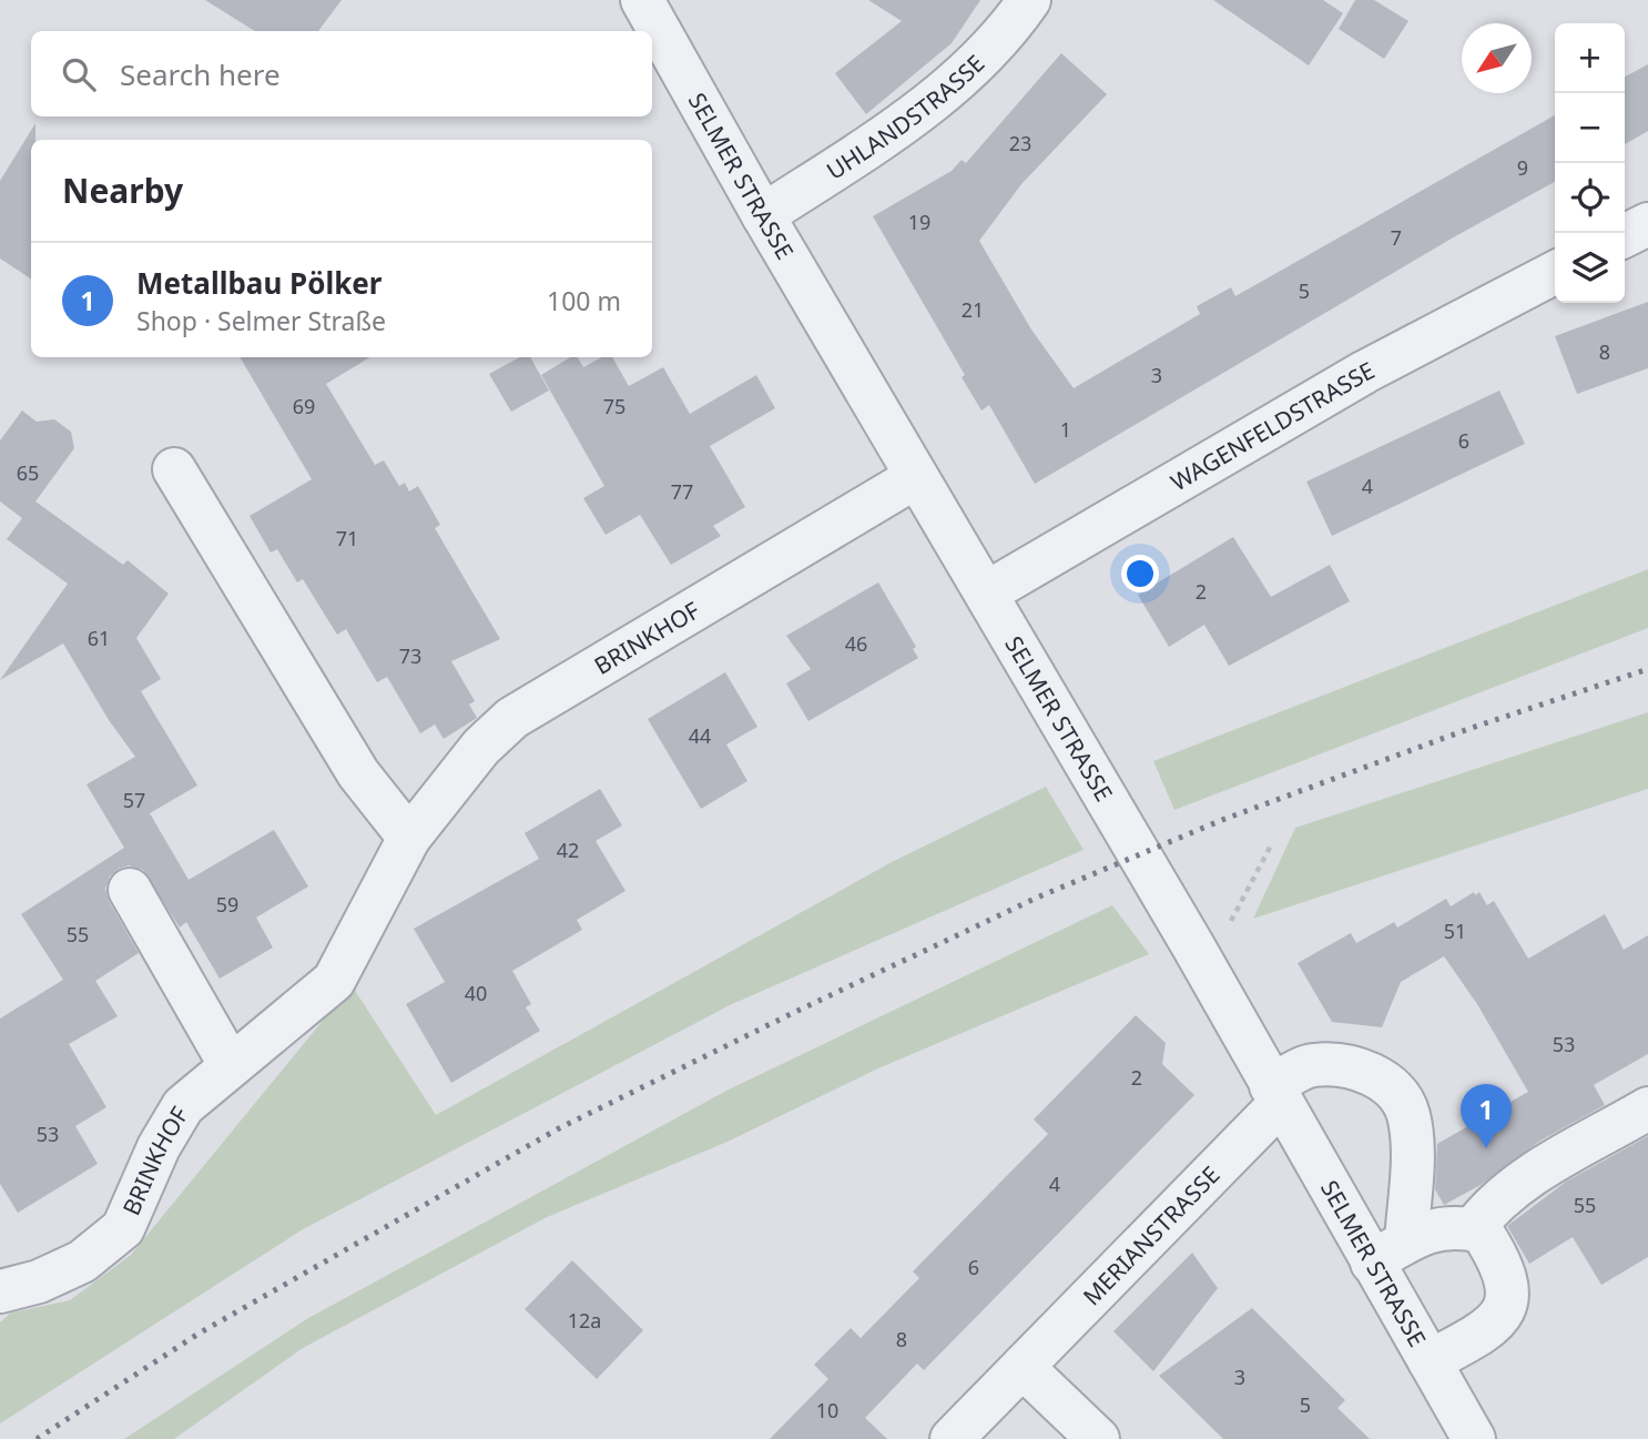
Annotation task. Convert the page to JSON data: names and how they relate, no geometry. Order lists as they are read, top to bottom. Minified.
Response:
{"streets":{"street":["UHLANDSTRASSE","SELMER STRASSE","WAGENFELDSTRASSE","BRINKHOF","MERIANSTRASSE"]},"crossings":[["UHLANDSTRASSE","SELMER STRASSE"],["SELMER STRASSE","WAGENFELDSTRASSE"],["SELMER STRASSE","BRINKHOF"],["SELMER STRASSE","MERIANSTRASSE"]],"house_numbers":["23","9","19","7","5","21","8","3","69","75","1","6","65","4","77","71","2","61","46","73","44","57","42","59","51","55","40","53","2","53","4","55","6","12a","8","3","5","10"],"north":"bottom left","page":{"map_buttons":["+","−"],"search":"Search here","heading":"Nearby","list":[{"mark":"1","name":"Metallbau Pölker","note":"Shop · Selmer Straße","value":"100 m"}],"pins":"1"}}
